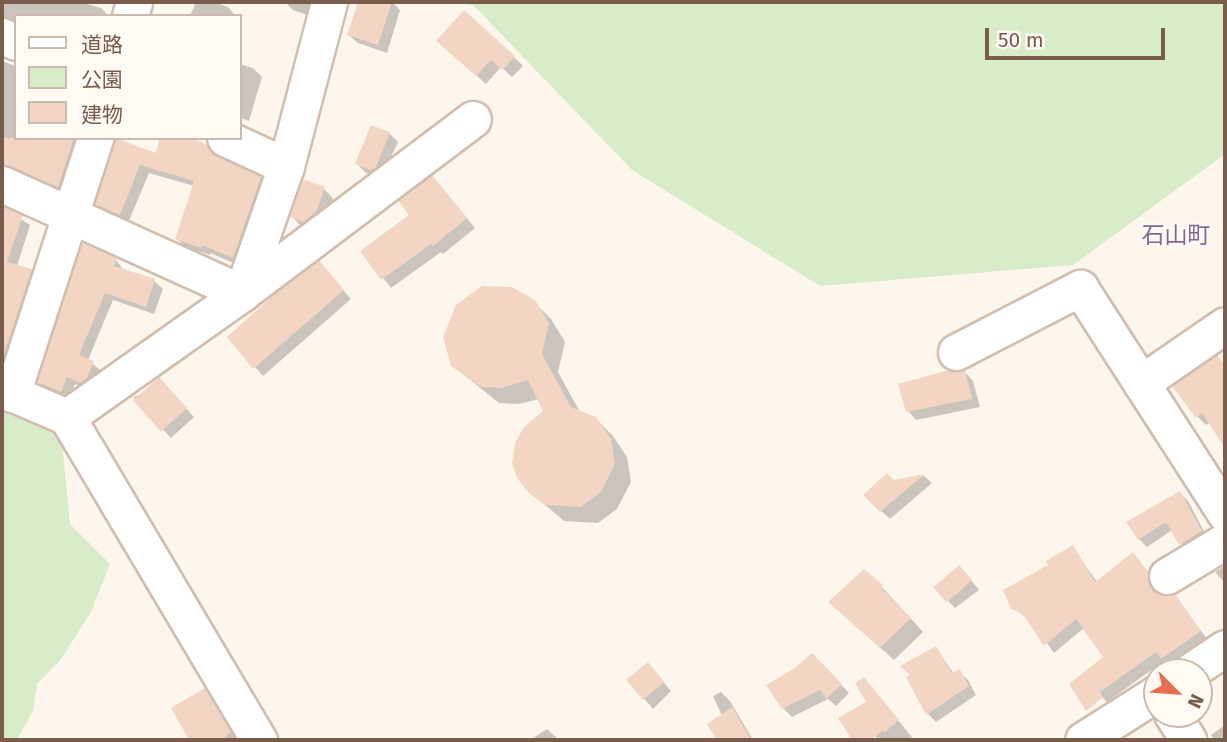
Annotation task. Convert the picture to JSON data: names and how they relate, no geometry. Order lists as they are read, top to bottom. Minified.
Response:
{"districts":["石山町"],"legend":["道路","公園","建物"],"scale_bar":"50 m","north":"bottom right"}
